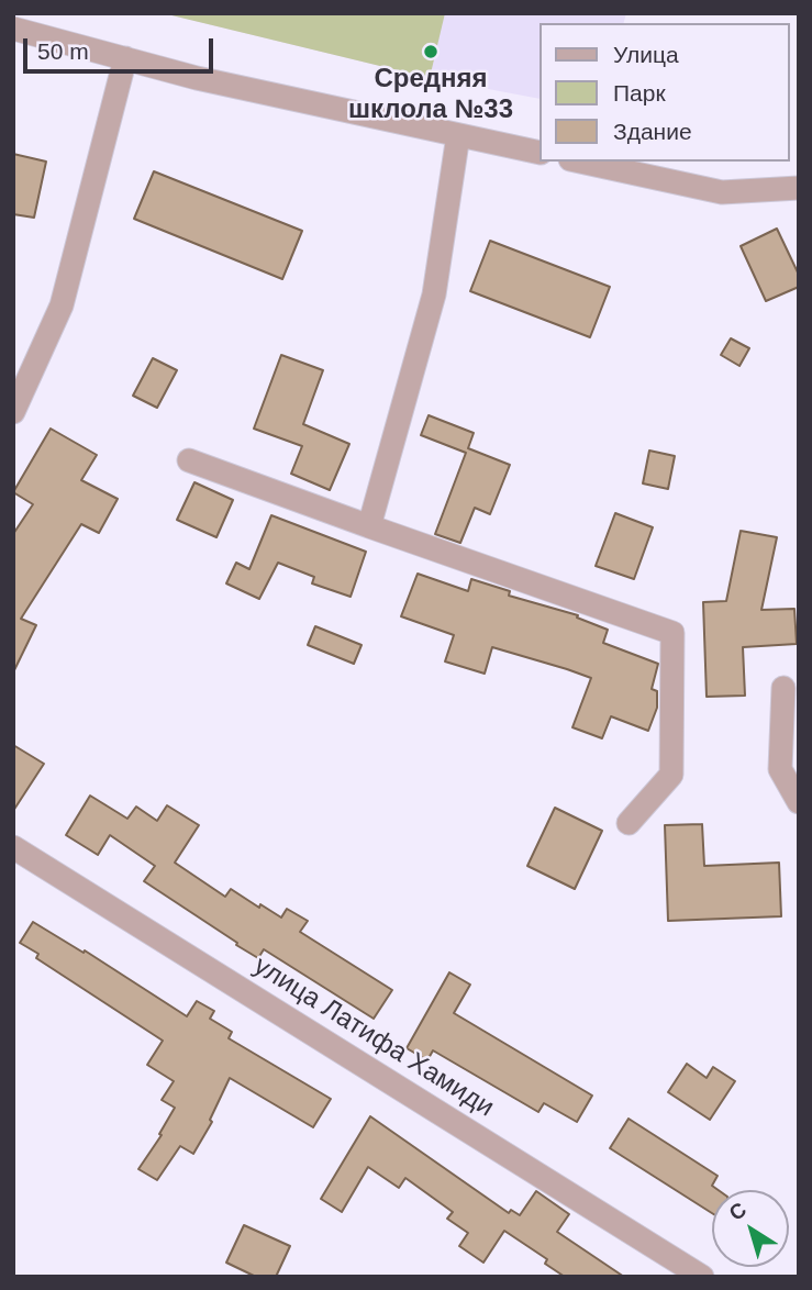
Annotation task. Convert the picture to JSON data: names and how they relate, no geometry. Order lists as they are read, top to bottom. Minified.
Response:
{"streets":{"street":["улица Латифа Хамиди"]},"places":["Средняя шклола №33"],"legend":["Улица","Парк","Здание"],"scale_bar":"50 m","north":"top left"}
